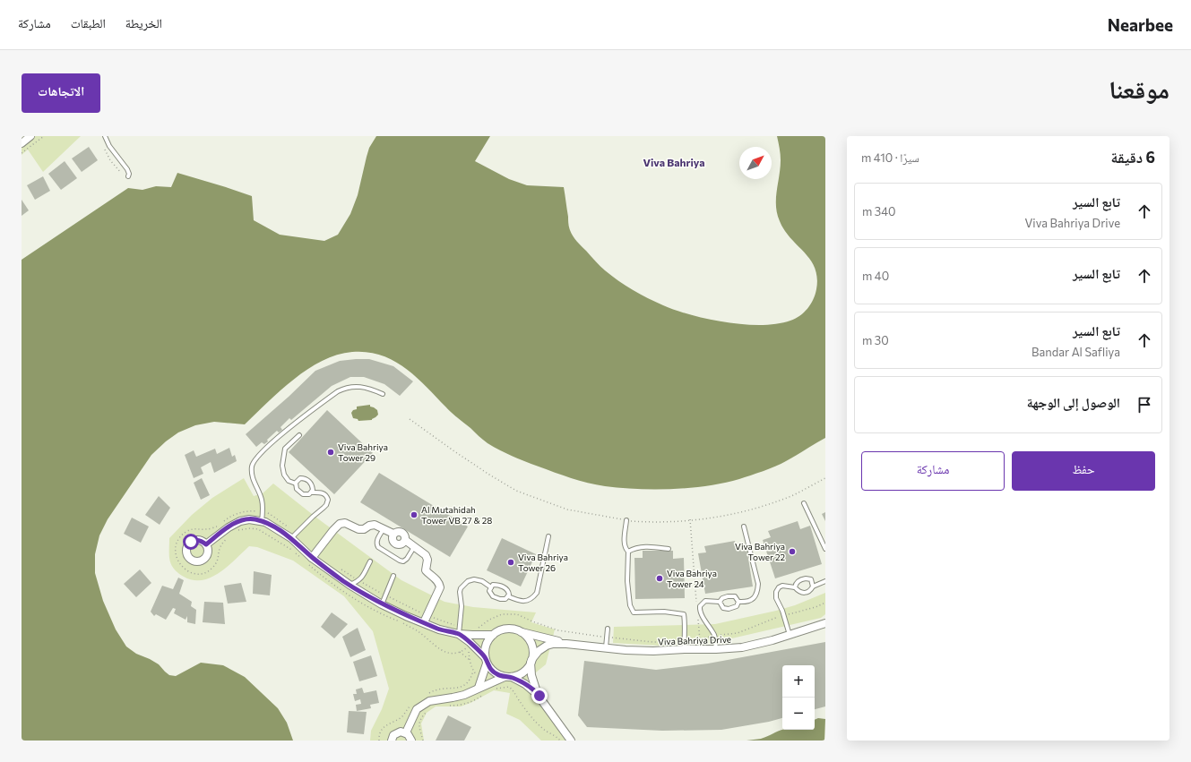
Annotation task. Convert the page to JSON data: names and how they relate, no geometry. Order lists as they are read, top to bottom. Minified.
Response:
{"streets":{"street":["Viva Bahriya Drive"]},"districts":["Viva Bahriya"],"places":["Viva Bahriya Tower 29","Al Mutahidah Tower VB 27 & 28","Viva Bahriya Tower 22","Viva Bahriya Tower 26","Viva Bahriya Tower 24"],"north":"top right","page":{"header":"Nearbee","nav":["الخريطة","الطبقات","مشاركة"],"title":"موقعنا","buttons":["الاتجاهات",["حفظ","مشاركة"]],"heading":["6 دقيقة","سيرًا · 410 m"],"list":[["تابع السير","Viva Bahriya Drive","340 m"],["تابع السير","40 m"],["تابع السير","Bandar Al Safliya","30 m"],"الوصول إلى الوجهة"],"map_buttons":["+","−"]}}
